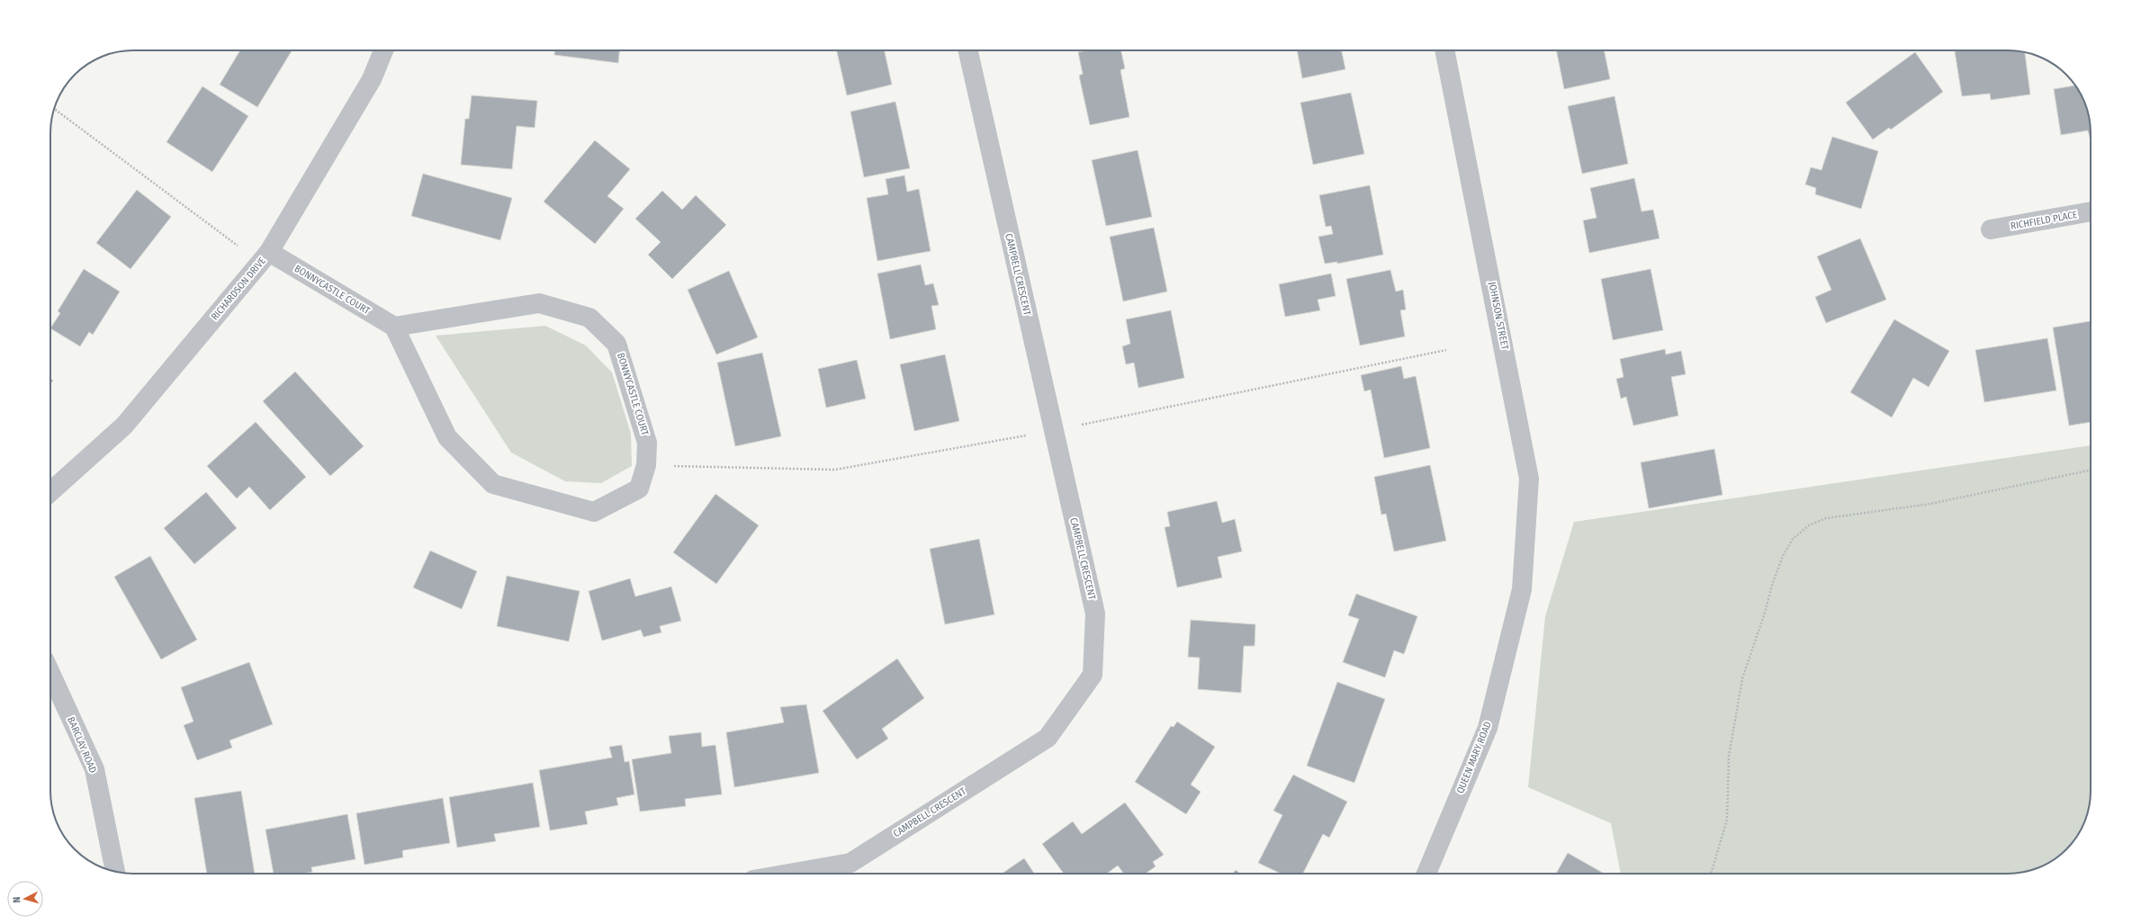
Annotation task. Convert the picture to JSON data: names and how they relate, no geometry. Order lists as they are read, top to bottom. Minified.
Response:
{"streets":{"street":["RICHFIELD PLACE","CAMPBELL CRESCENT","RICHARDSON DRIVE","BONNYCASTLE COURT","JOHNSON STREET","BARCLAY ROAD","QUEEN MARY ROAD"]},"crossings":[["RICHARDSON DRIVE","BONNYCASTLE COURT"],["JOHNSON STREET","QUEEN MARY ROAD"]],"north":"left"}
